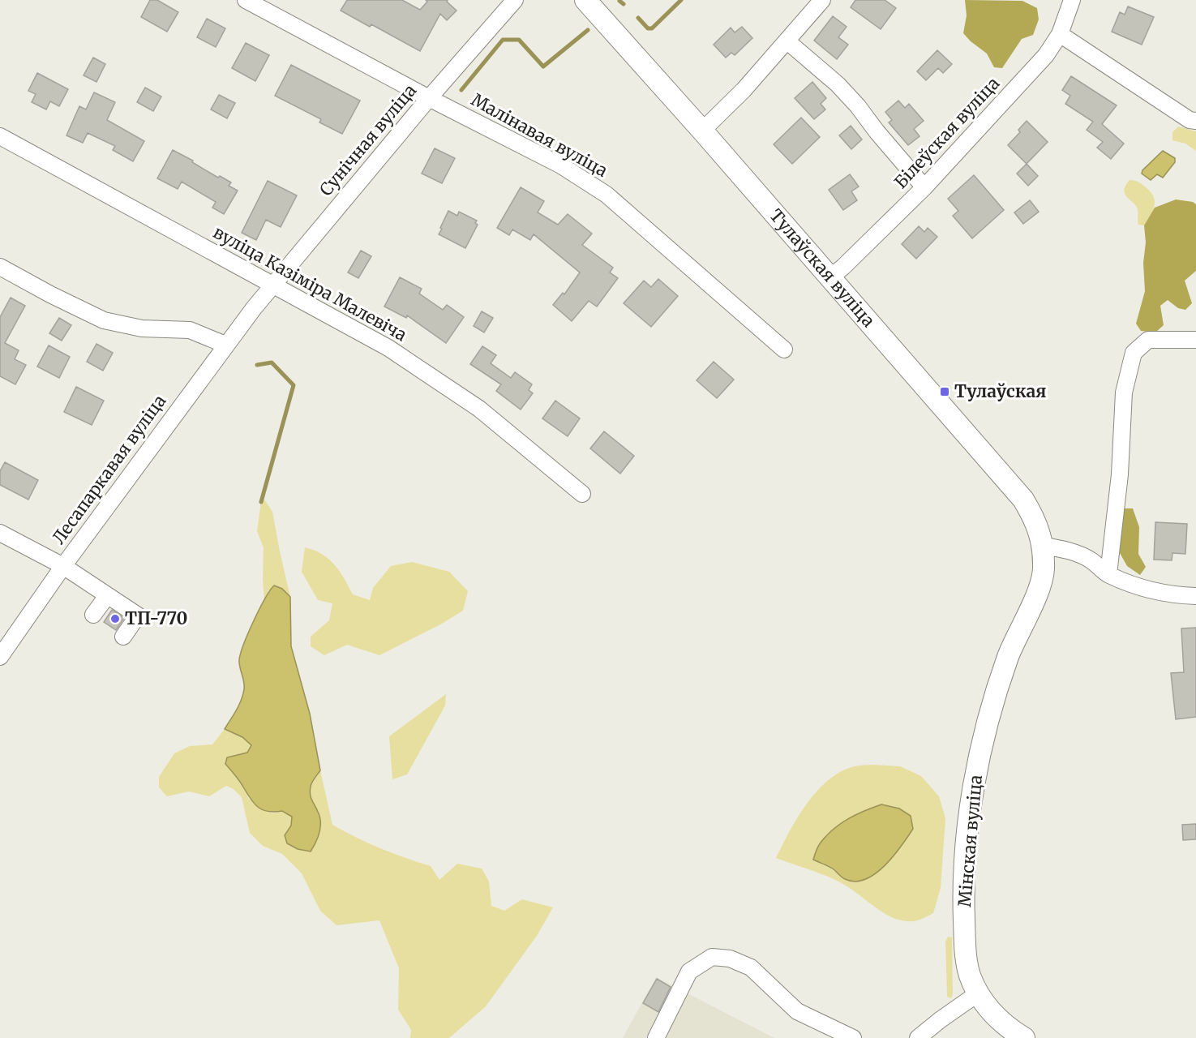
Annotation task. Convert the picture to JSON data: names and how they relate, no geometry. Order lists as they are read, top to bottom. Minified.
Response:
{"streets":{"main road":["Тулаўская вуліца","Мінская вуліца"],"street":["Білеўская вуліца","Малінавая вуліца","Сунічная вуліца","вуліца Казіміра Малевіча","Лесапаркавая вуліца"]},"crossings":[["Білеўская вуліца","Тулаўская вуліца"],["Малінавая вуліца","Сунічная вуліца"],["Сунічная вуліца","вуліца Казіміра Малевіча"],["Сунічная вуліца","Лесапаркавая вуліца"],["Тулаўская вуліца","Мінская вуліца"]],"places":{"transit":["Тулаўская"],"other":["ТП-770"]}}
